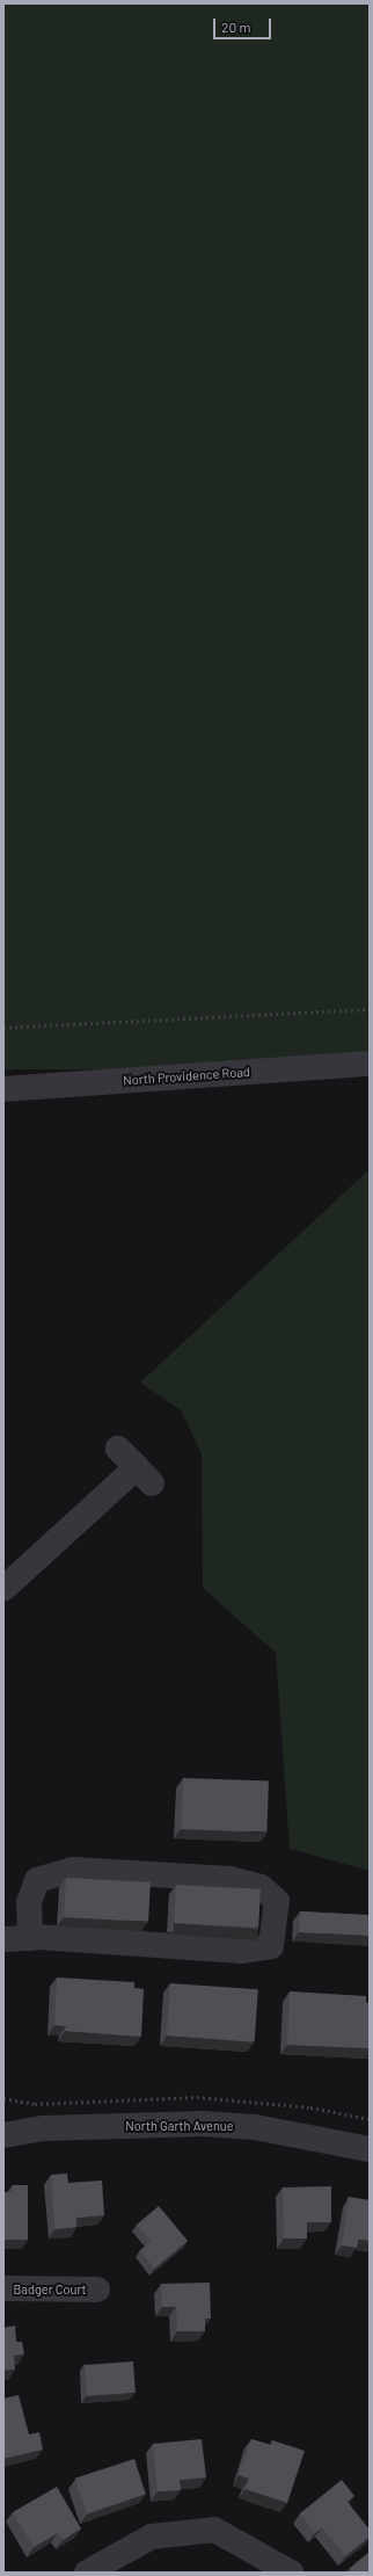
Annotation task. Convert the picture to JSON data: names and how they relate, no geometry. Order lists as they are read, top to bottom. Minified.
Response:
{"streets":{"street":["North Providence Road","North Garth Avenue","Badger Court"]},"scale_bar":"20 m"}
